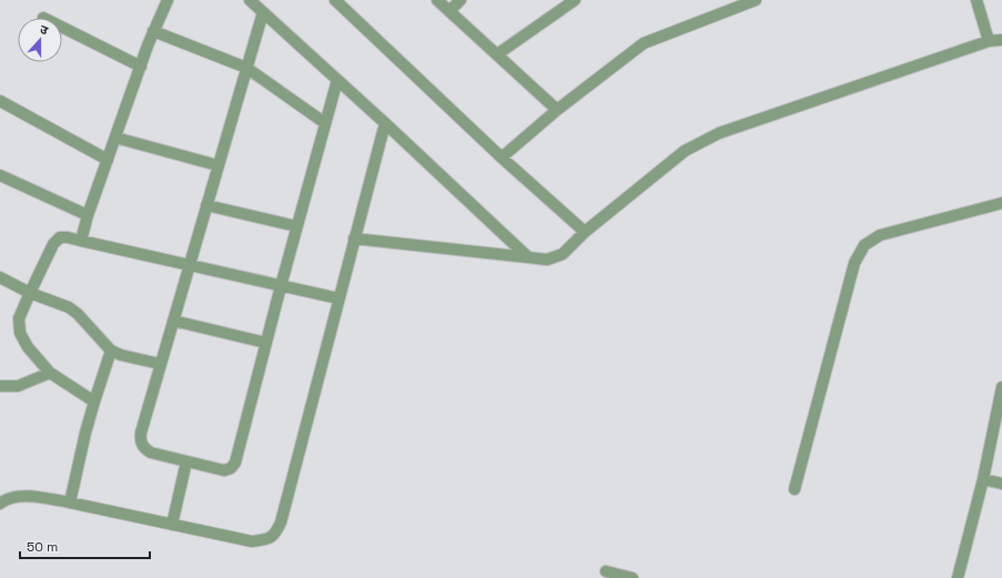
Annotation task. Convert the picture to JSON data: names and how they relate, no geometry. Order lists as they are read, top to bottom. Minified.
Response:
{"scale_bar":"50 m","north":"top"}
